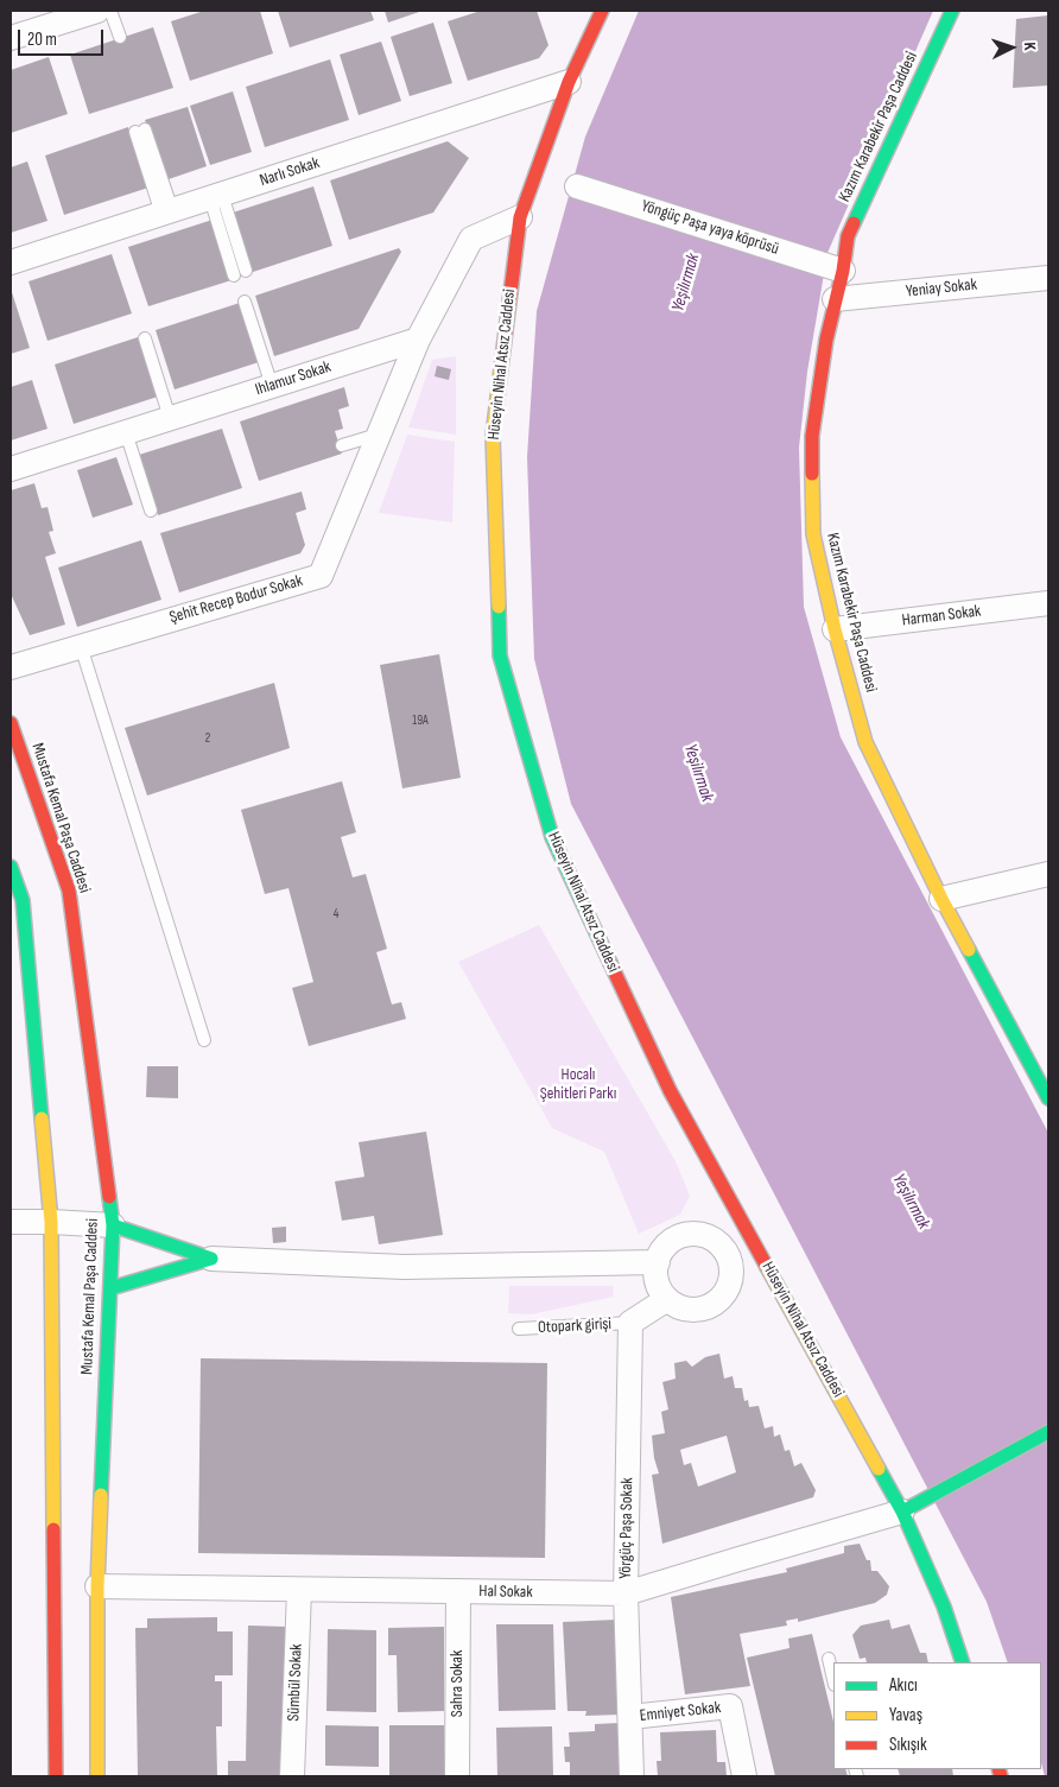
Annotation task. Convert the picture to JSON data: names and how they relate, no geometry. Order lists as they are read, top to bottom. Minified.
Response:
{"streets":{"street":["Kazım Karabekir Paşa Caddesi","Narlı Sokak","Yöngüç Paşa yaya köprüsü","Yeniay Sokak","Hüseyin Nihal Atsız Caddesi","Ihlamur Sokak","Şehit Recep Bodur Sokak","Harman Sokak","Mustafa Kemal Paşa Caddesi","Yörgüç Paşa Sokak","Hal Sokak","Sümbül Sokak","Sahra Sokak","Emniyet Sokak"],"lane":["Otopark girişi"]},"crossings":[["Kazım Karabekir Paşa Caddesi","Yöngüç Paşa yaya köprüsü"],["Kazım Karabekir Paşa Caddesi","Yeniay Sokak"],["Kazım Karabekir Paşa Caddesi","Harman Sokak"],["Narlı Sokak","Hüseyin Nihal Atsız Caddesi"],["Hüseyin Nihal Atsız Caddesi","Hal Sokak"],["Ihlamur Sokak","Şehit Recep Bodur Sokak"],["Mustafa Kemal Paşa Caddesi","Hal Sokak"],["Otopark girişi","Yörgüç Paşa Sokak"],["Yörgüç Paşa Sokak","Hal Sokak"],["Yörgüç Paşa Sokak","Emniyet Sokak"],["Hal Sokak","Sümbül Sokak"],["Hal Sokak","Sahra Sokak"]],"water":["Yeşilırmak"],"parks":["Hocalı Şehitleri Parkı"],"house_numbers":["19A","2","4"],"legend":["Akıcı","Yavaş","Sıkışık"],"scale_bar":"20 m","north":"right"}
